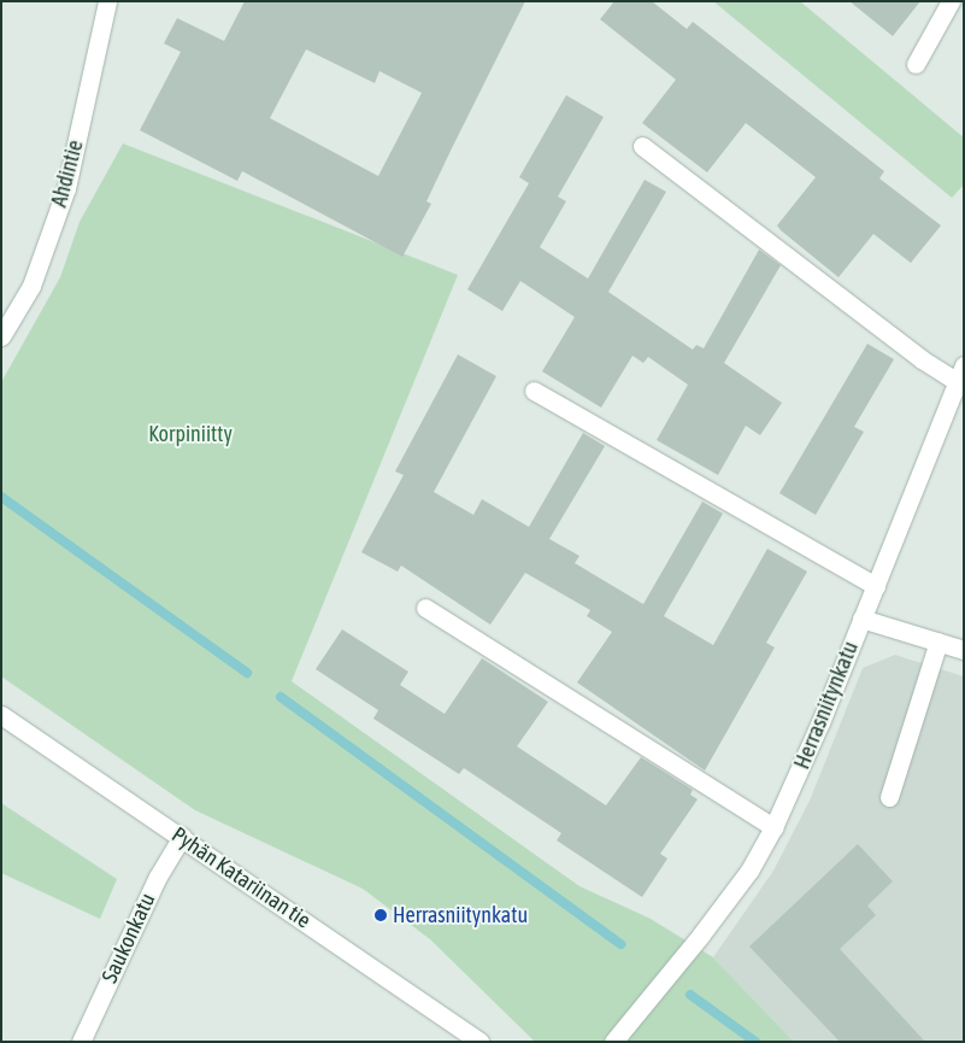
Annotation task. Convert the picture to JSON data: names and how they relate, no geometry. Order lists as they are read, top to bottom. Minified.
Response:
{"streets":{"street":["Ahdintie","Herrasniitynkatu","Pyhän Katariinan tie","Saukonkatu"]},"crossings":[["Pyhän Katariinan tie","Saukonkatu"]],"parks":["Korpiniitty"],"places":["Herrasniitynkatu"]}
